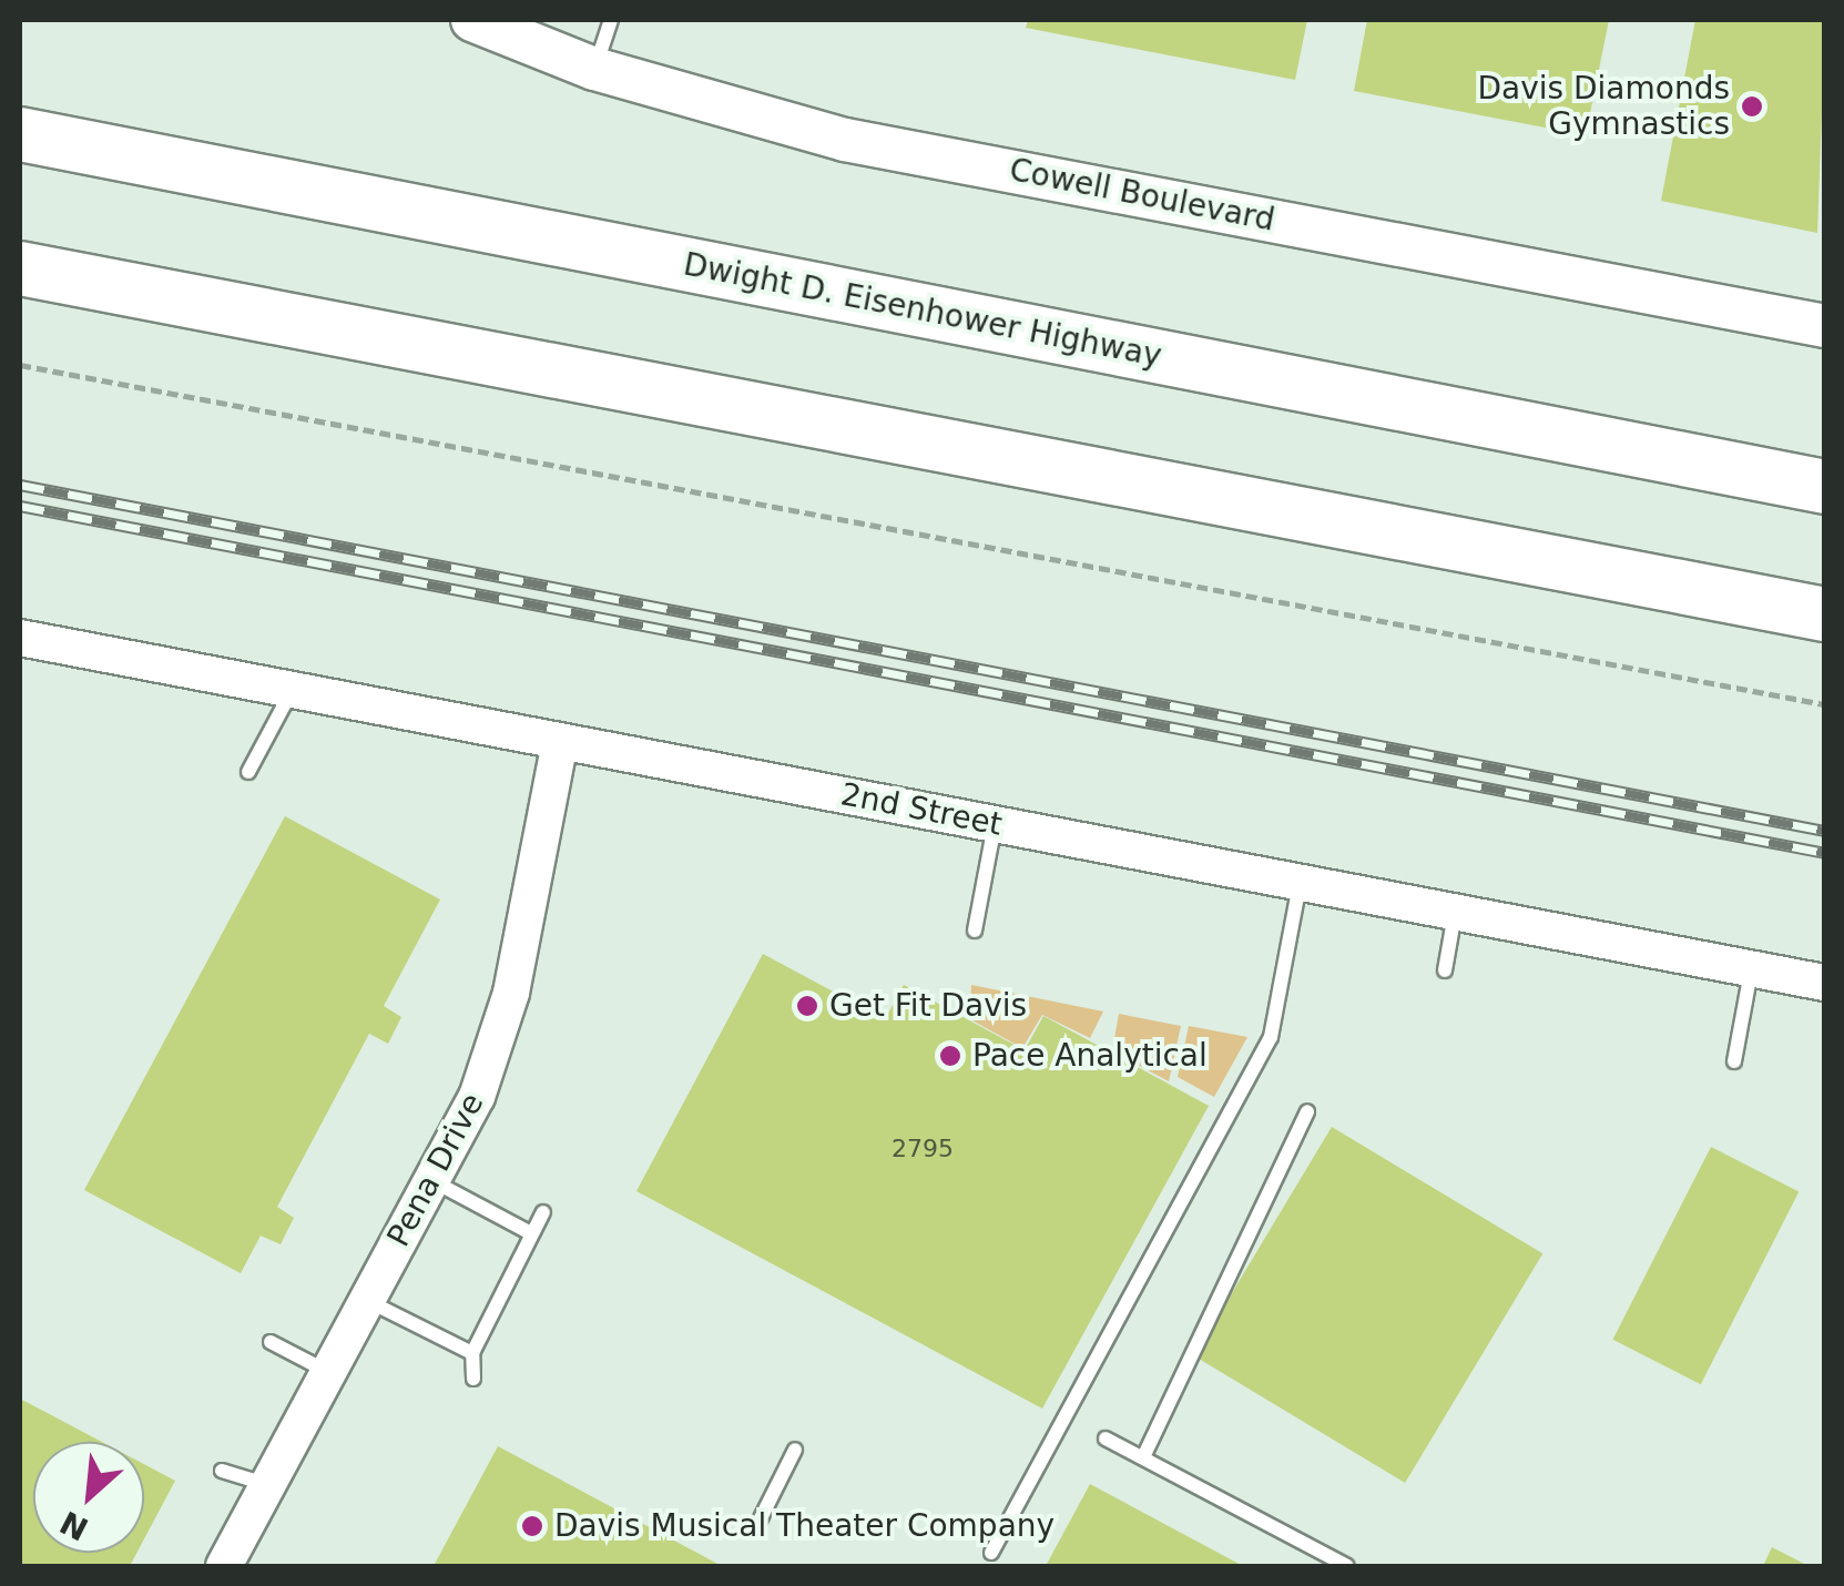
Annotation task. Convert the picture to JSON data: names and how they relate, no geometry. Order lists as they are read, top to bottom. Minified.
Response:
{"streets":{"highway":["Dwight D. Eisenhower Highway"],"main road":["Cowell Boulevard"],"street":["2nd Street","Pena Drive"]},"crossings":[["2nd Street","Pena Drive"]],"places":["Davis Diamonds Gymnastics","Get Fit Davis","Pace Analytical","Davis Musical Theater Company"],"house_numbers":["2795"],"north":"bottom left"}
